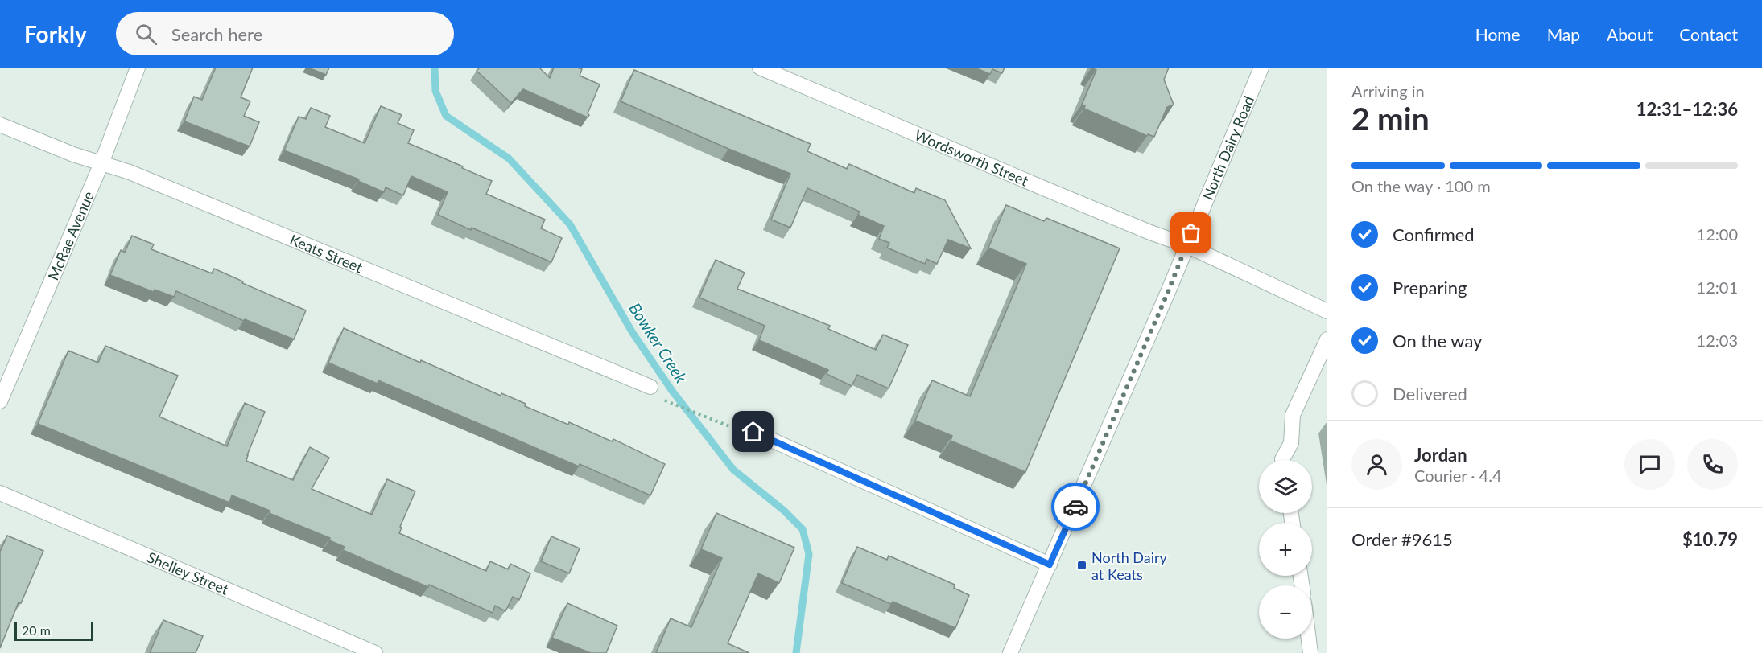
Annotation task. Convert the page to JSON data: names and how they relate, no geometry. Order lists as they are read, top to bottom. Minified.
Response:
{"streets":{"street":["North Dairy Road","Wordsworth Street","McRae Avenue","Keats Street","Shelley Street"]},"crossings":[["North Dairy Road","Wordsworth Street"],["McRae Avenue","Keats Street"]],"water":["Bowker Creek"],"places":{"transit":["North Dairy at Keats"]},"scale_bar":"20 m","page":{"header":"Forkly","search":"Search here","nav":["Home","Map","About","Contact"],"heading":["2 min","Arriving in","12:31–12:36"],"panel":["Jordan","Courier · 4.4","Order #9615","$10.79"],"bar":"On the way · 100 m","list":[["Confirmed","12:00"],["Preparing","12:01"],["On the way","12:03"],"Delivered"],"map_buttons":["+","−"],"scale":"20 m"}}
